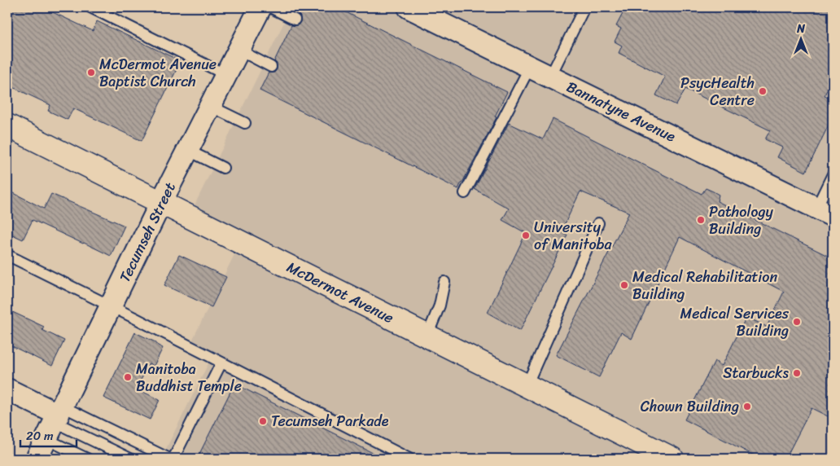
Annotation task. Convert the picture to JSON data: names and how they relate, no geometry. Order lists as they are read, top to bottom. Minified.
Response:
{"streets":{"street":["Bannatyne Avenue","Tecumseh Street","McDermot Avenue"]},"crossings":[["Tecumseh Street","McDermot Avenue"]],"places":["McDermot Avenue Baptist Church","PsycHealth Centre","Pathology Building","University of Manitoba","Medical Rehabilitation Building","Medical Services Building","Starbucks","Manitoba Buddhist Temple","Chown Building","Tecumseh Parkade"],"scale_bar":"20 m","north":"top"}
